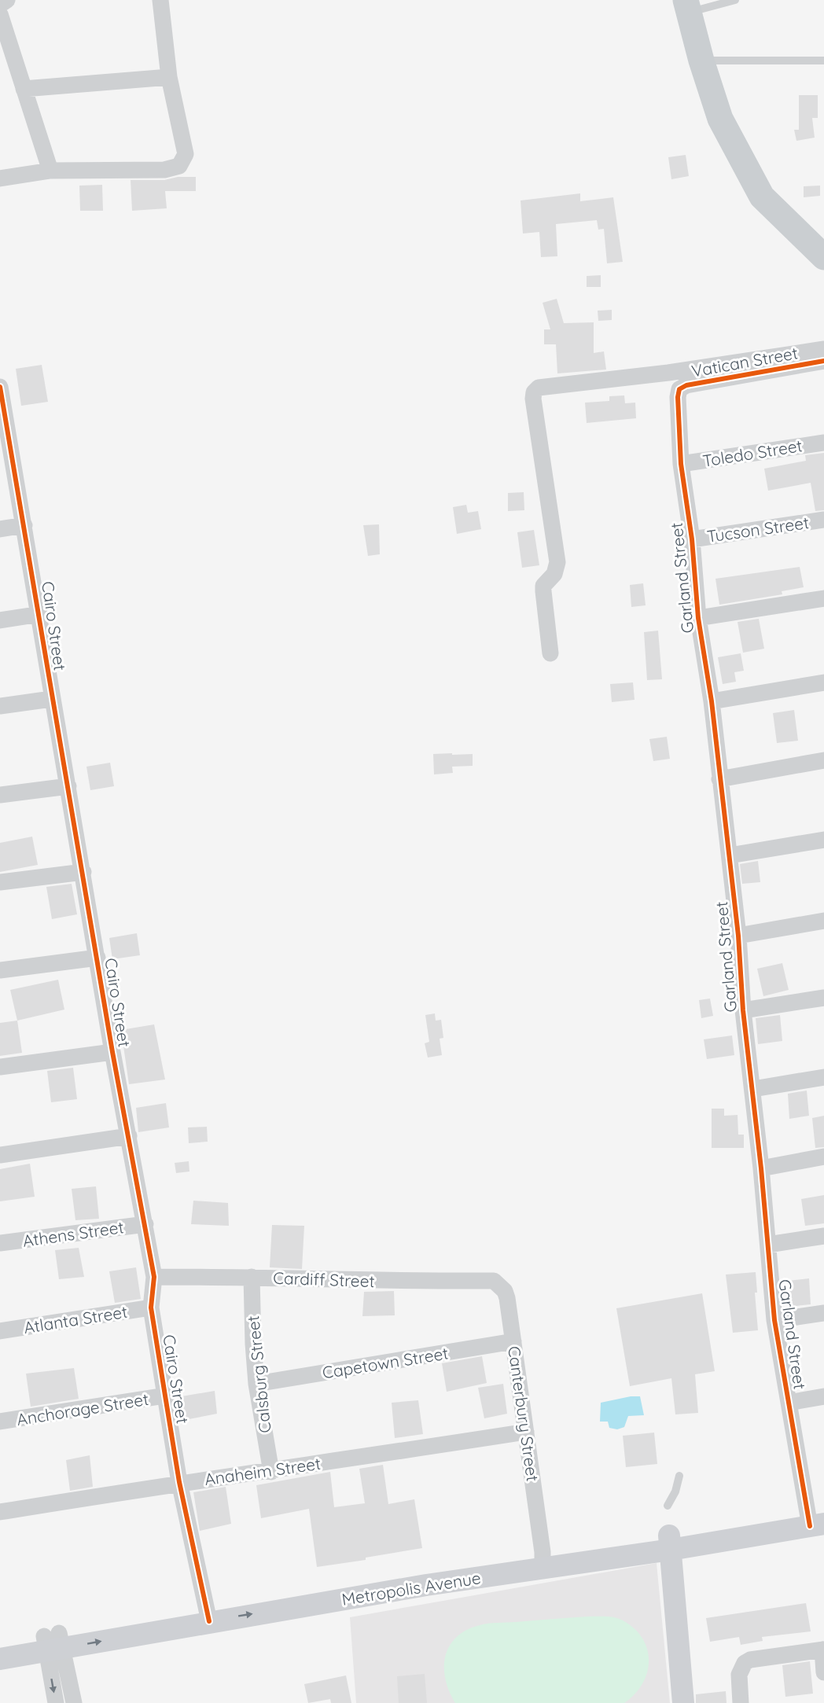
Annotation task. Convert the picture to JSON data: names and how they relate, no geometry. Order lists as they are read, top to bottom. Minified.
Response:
{"streets":{"main road":["Metropolis Avenue"],"street":["Vatican Street","Toledo Street","Tucson Street","Garland Street","Cairo Street","Athens Street","Cardiff Street","Atlanta Street","Capetown Street","Calsburg Street","Anchorage Street","Canterbury Street","Anaheim Street"]},"crossings":[["Vatican Street","Garland Street"],["Toledo Street","Garland Street"],["Tucson Street","Garland Street"],["Garland Street","Metropolis Avenue"],["Cairo Street","Athens Street"],["Cairo Street","Cardiff Street"],["Cairo Street","Atlanta Street"],["Cairo Street","Anchorage Street"],["Cairo Street","Anaheim Street"],["Cairo Street","Metropolis Avenue"],["Cardiff Street","Calsburg Street"],["Cardiff Street","Canterbury Street"],["Capetown Street","Calsburg Street"],["Capetown Street","Canterbury Street"],["Calsburg Street","Anaheim Street"],["Canterbury Street","Anaheim Street"],["Canterbury Street","Metropolis Avenue"]]}
